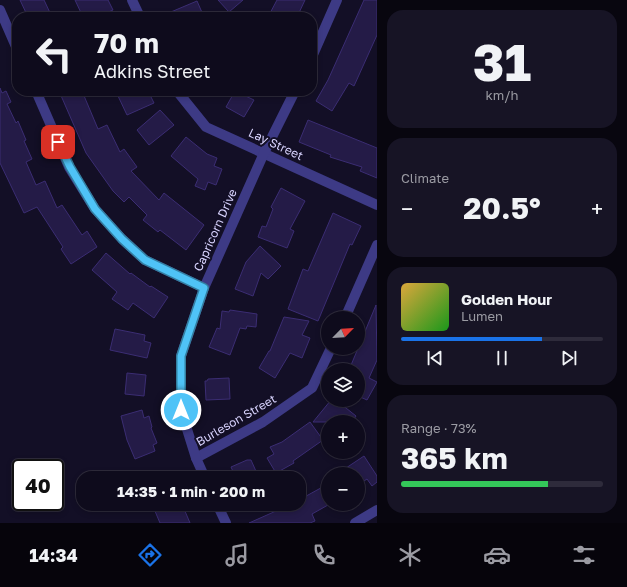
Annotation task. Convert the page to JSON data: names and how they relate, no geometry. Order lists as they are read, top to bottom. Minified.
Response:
{"streets":{"street":["Lay Street","Capricorn Drive","Burleson Street"]},"crossings":[["Lay Street","Capricorn Drive"],["Capricorn Drive","Burleson Street"]],"north":"top right","page":{"tile":[["31","km/h"],"Climate",["Range · 73%","365 km"]],"turn":["70 m","Adkins Street"],"heat":["−","20.5°","+"],"song":["Golden Hour","Lumen"],"map_buttons":["+","−"],"limit":"40","trip":"14:35 · 1 min · 200 m","tabs":"14:34"}}
